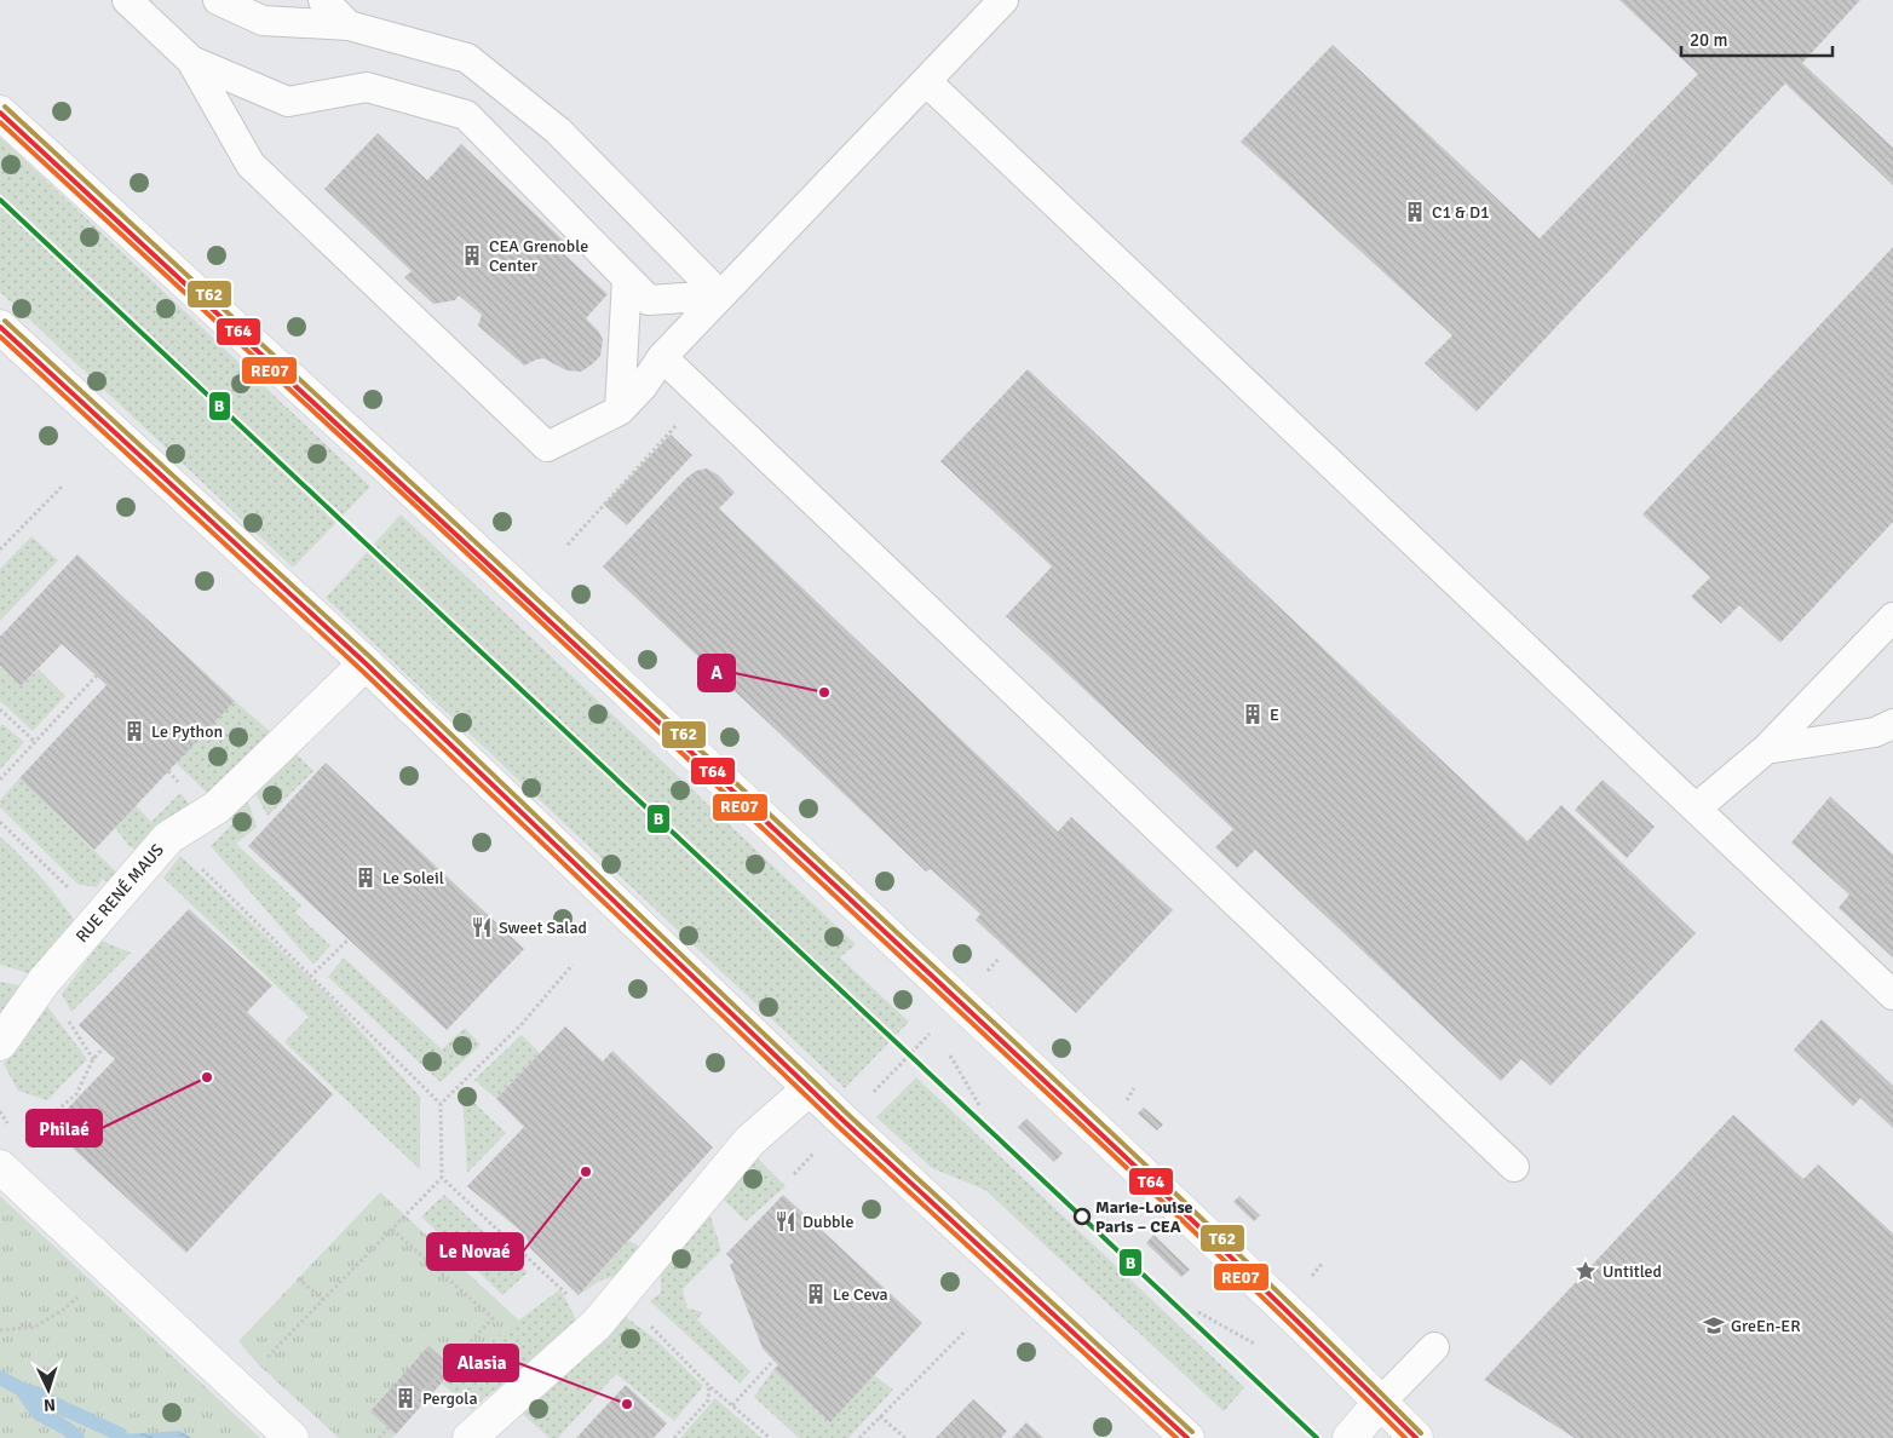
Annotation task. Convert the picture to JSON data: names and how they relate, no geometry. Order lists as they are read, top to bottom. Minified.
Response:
{"streets":{"main road":["RUE RENÉ MAUS"]},"places":{"building":["C1 & D1","CEA Grenoble Center","E","Le Python","Le Soleil","Le Ceva","Pergola"],"other":["A","Philaé","Le Novaé","Marie-Louise Paris – CEA","Alasia"],"restaurant":["Sweet Salad","Dubble"],"place":["Untitled"],"school or university":["GreEn-ER"]},"lines":["transit line T62","transit line T64","transit line RE07","transit line B"],"scale_bar":"20 m","north":"bottom"}
